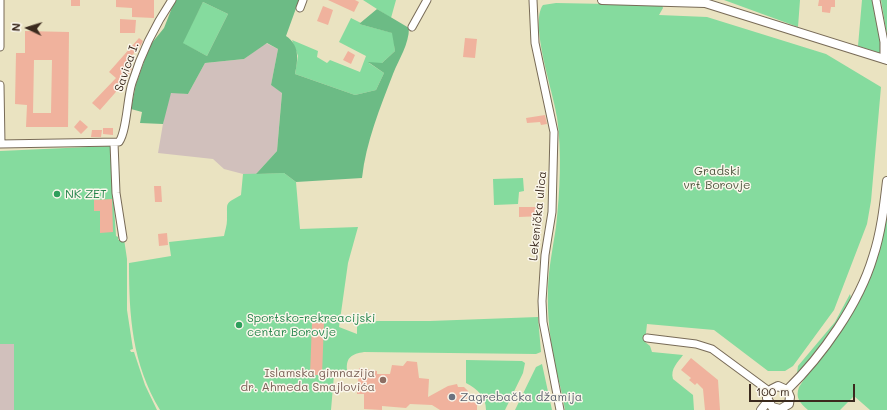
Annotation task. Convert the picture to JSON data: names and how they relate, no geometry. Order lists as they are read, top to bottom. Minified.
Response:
{"streets":{"street":["Savica I.","Lekenička ulica"]},"parks":["Gradski vrt Borovje"],"places":["NK ZET","Sportsko-rekreacijski centar Borovje","Islamska gimnazija dr. Ahmeda Smajlovića","Zagrebačka džamija"],"scale_bar":"100 m","north":"left"}
